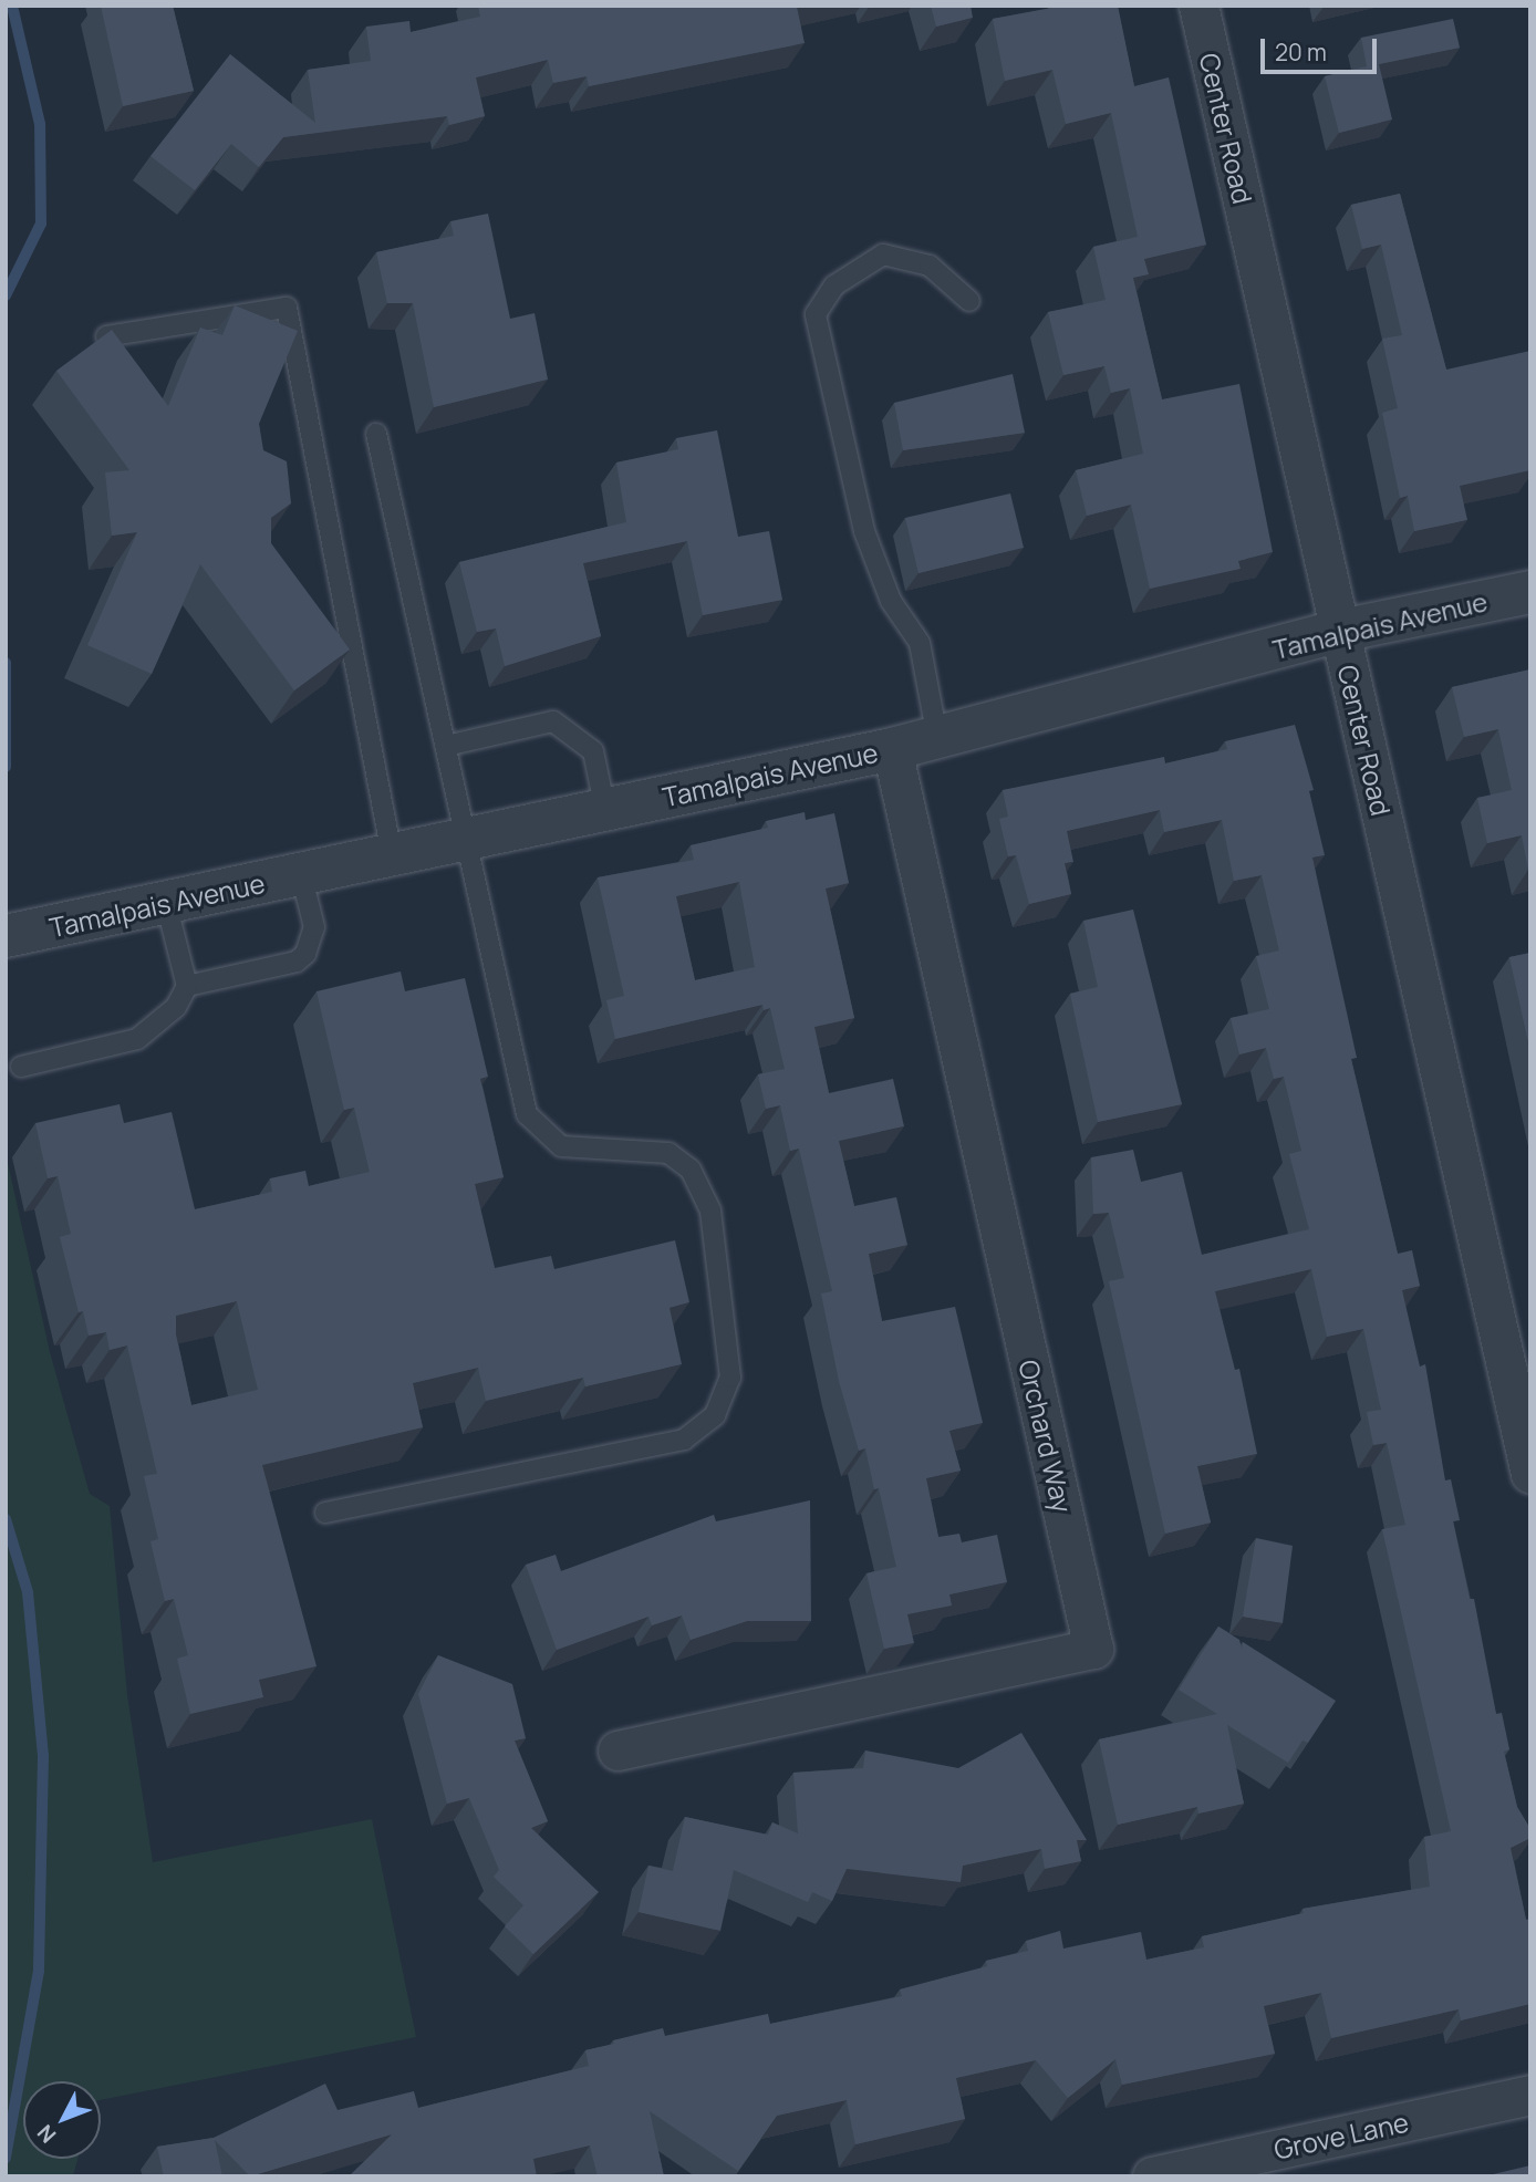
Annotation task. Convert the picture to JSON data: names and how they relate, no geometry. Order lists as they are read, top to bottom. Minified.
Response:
{"streets":{"street":["Center Road","Tamalpais Avenue","Orchard Way","Grove Lane"]},"crossings":[["Center Road","Tamalpais Avenue"],["Tamalpais Avenue","Orchard Way"]],"scale_bar":"20 m","north":"bottom left"}
